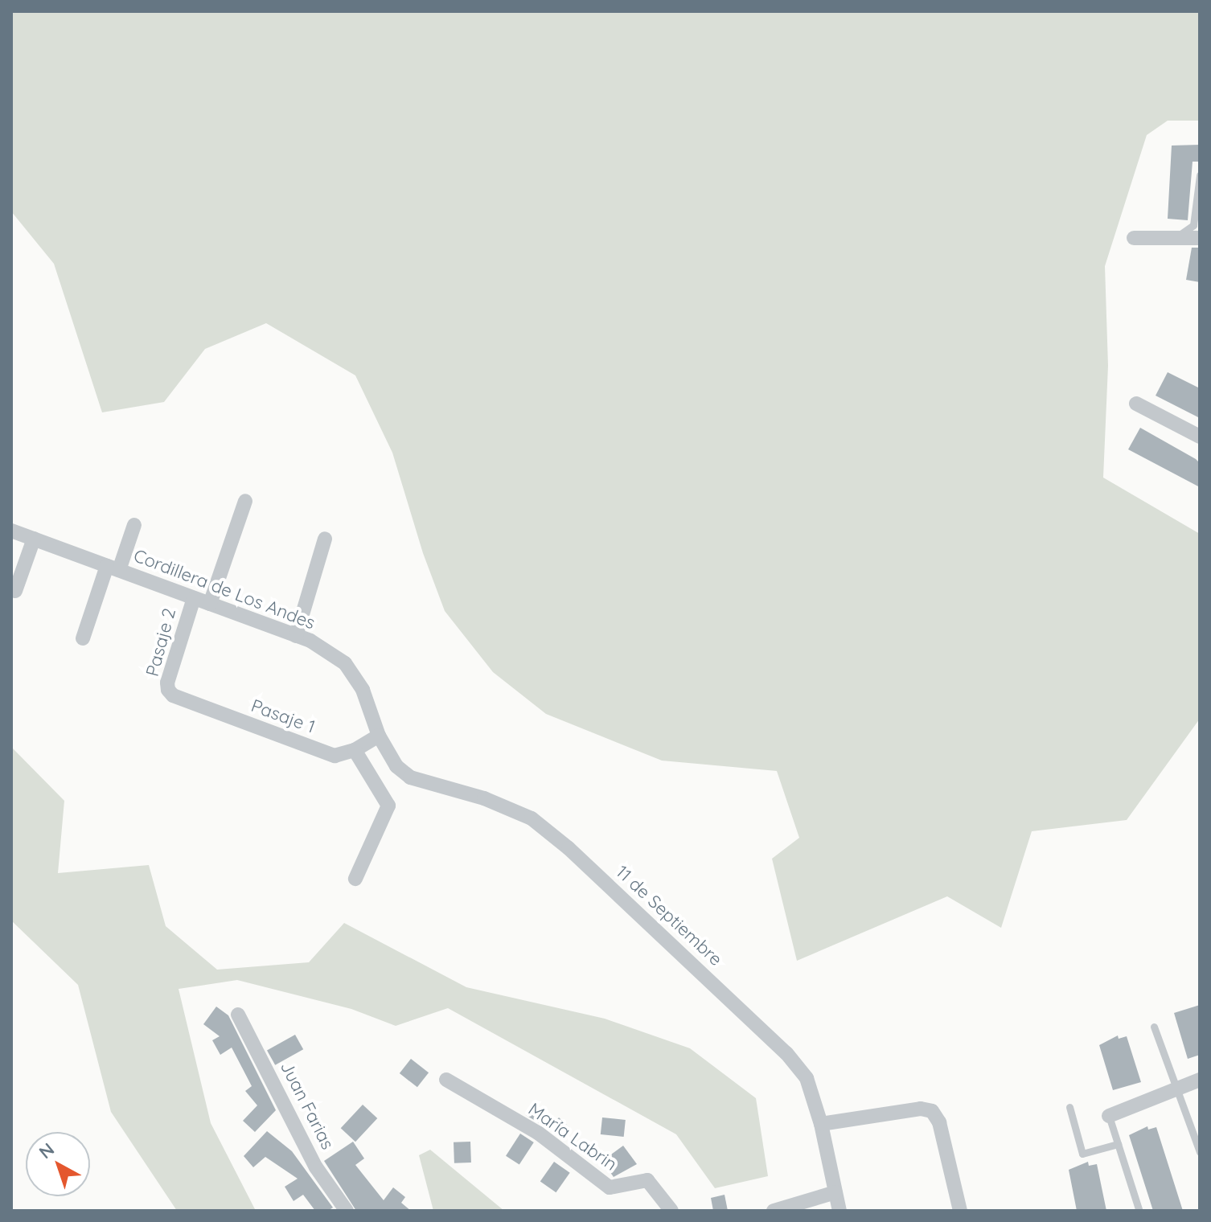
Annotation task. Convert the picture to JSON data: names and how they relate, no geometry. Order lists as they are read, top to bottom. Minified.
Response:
{"streets":{"street":["Cordillera de Los Andes","Pasaje 2","Pasaje 1","11 de Septiembre","Juan Farias","María Labrin"]},"crossings":[["Cordillera de Los Andes","Pasaje 2"],["Cordillera de Los Andes","Pasaje 1"],["Cordillera de Los Andes","11 de Septiembre"],["Pasaje 2","Pasaje 1"],["Pasaje 1","11 de Septiembre"]],"north":"top left"}
